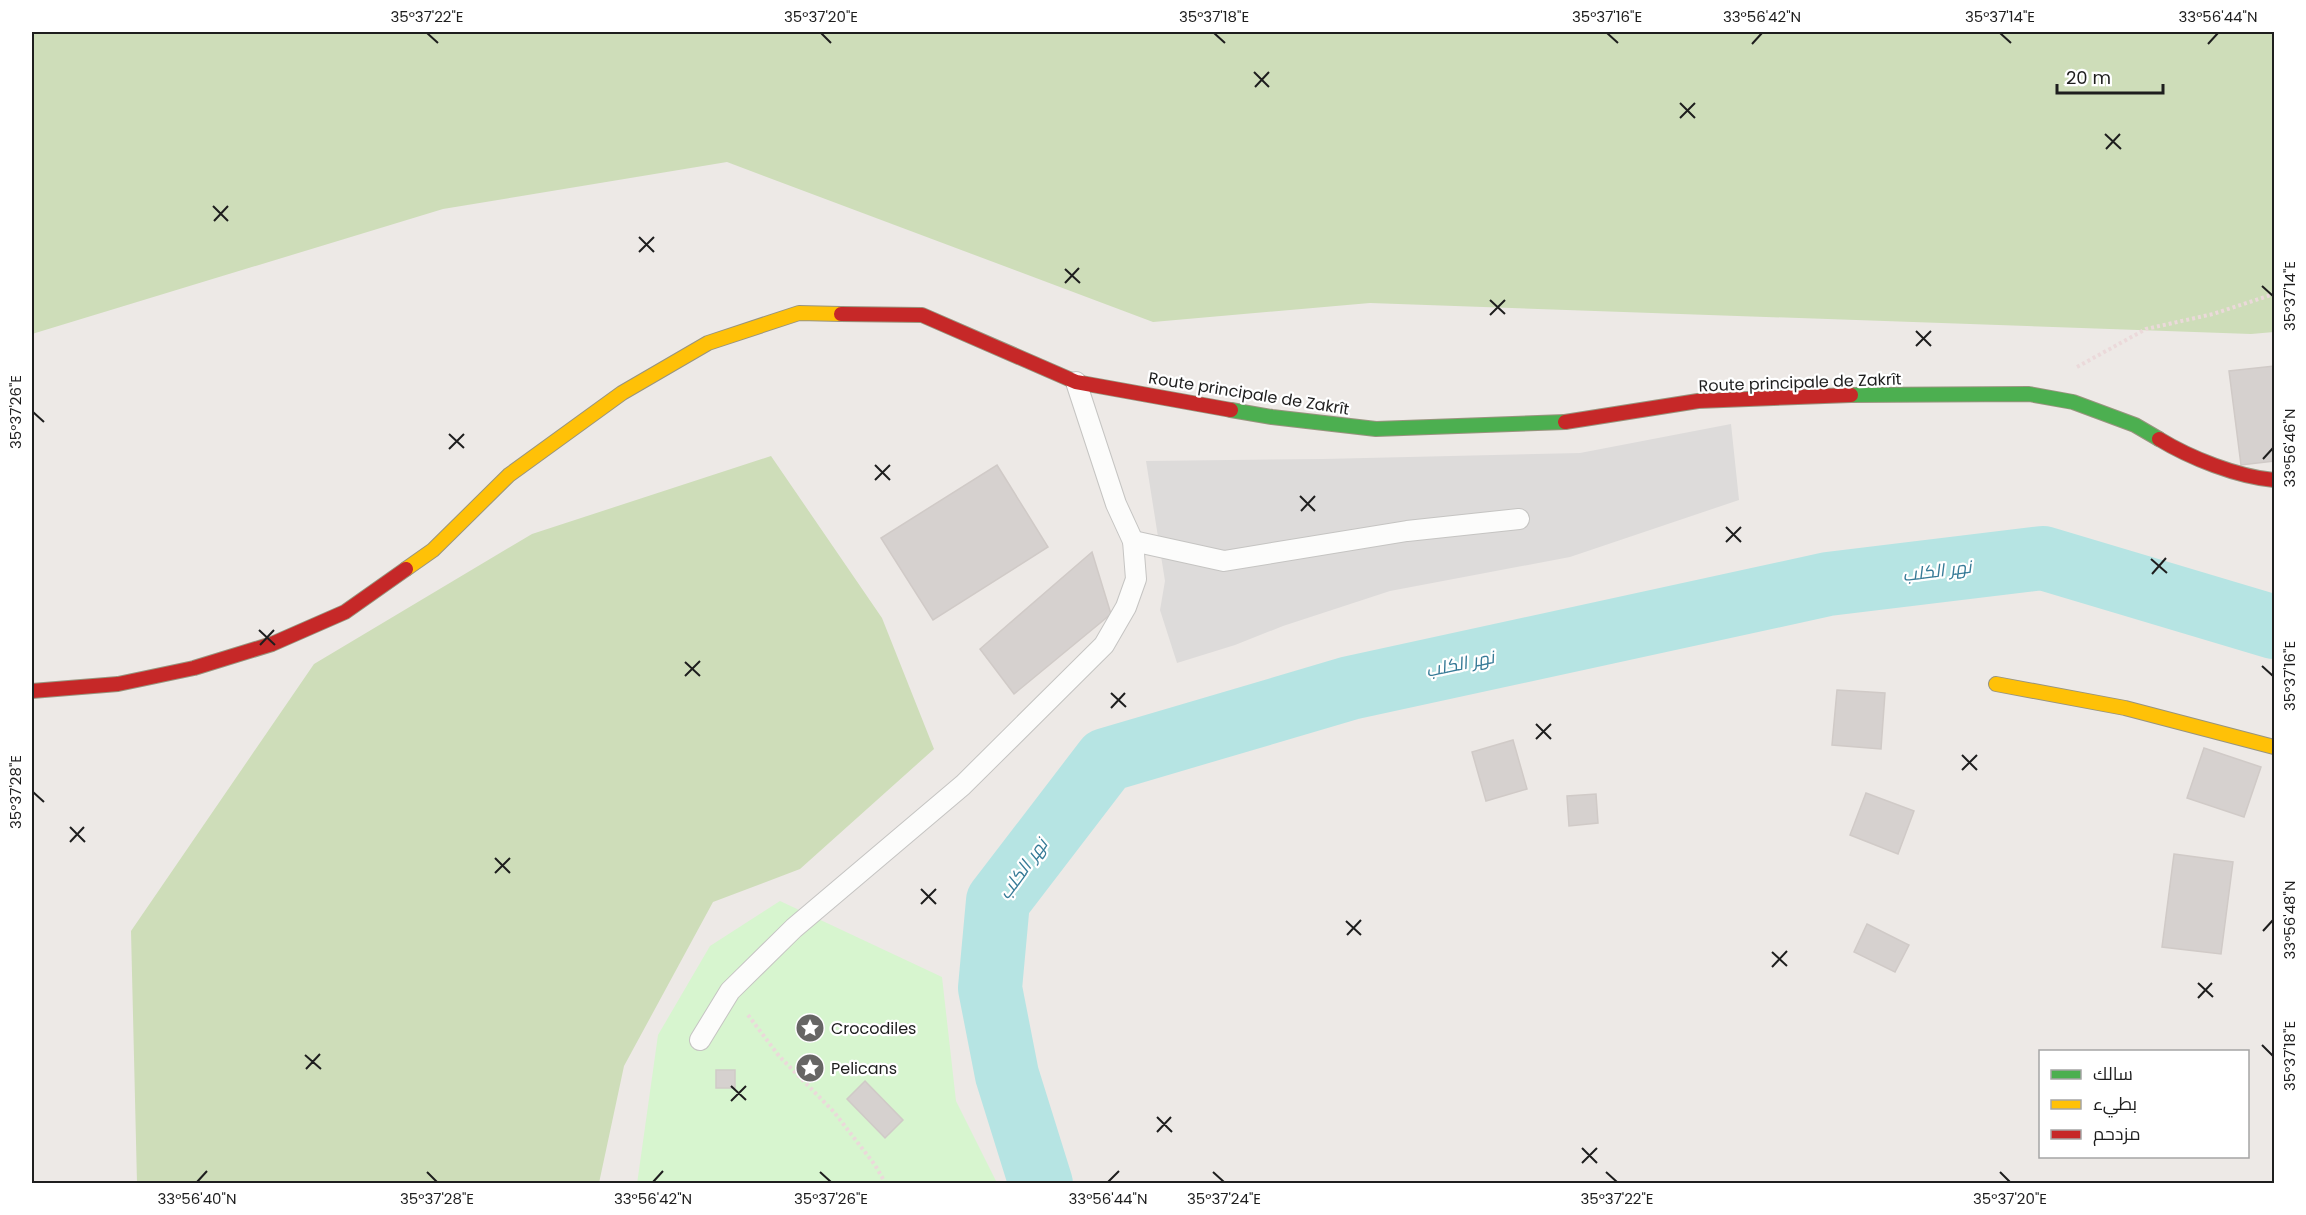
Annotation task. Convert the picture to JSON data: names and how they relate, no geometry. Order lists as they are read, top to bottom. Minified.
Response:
{"streets":{"street":["Route principale de Zakrît"]},"water":["نهر الكلب"],"places":{"place":["Crocodiles","Pelicans"]},"legend":["سالك","بطيء","مزدحم"],"scale_bar":"20 m","coordinates":["35°37'22\"E","35°37'20\"E","35°37'18\"E","35°37'16\"E","33°56'42\"N","35°37'14\"E","33°56'44\"N","35°37'26\"E","33°56'46\"N","35°37'28\"E","33°56'48\"N","33°56'40\"N","35°37'24\"E"]}
